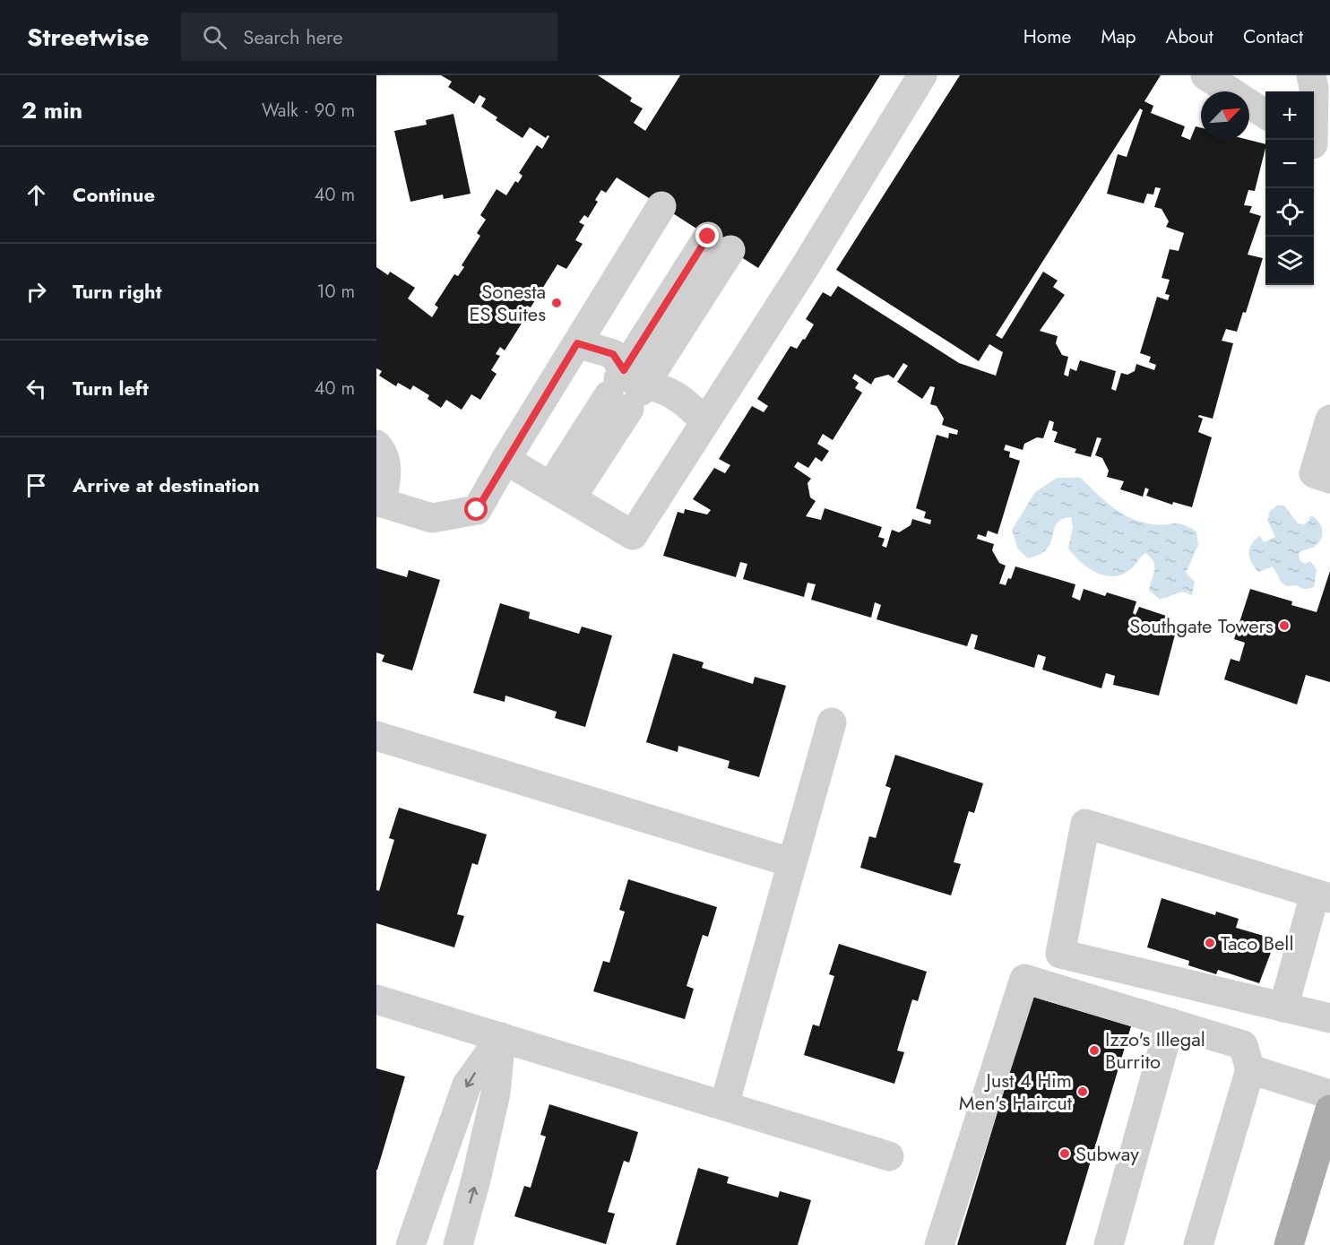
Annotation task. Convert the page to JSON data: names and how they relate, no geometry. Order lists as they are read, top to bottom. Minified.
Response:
{"places":["Sonesta ES Suites","Southgate Towers","Taco Bell","Izzo's Illegal Burrito","Just 4 Him Men's Haircut","Subway"],"north":"top right","page":{"header":"Streetwise","search":"Search here","nav":["Home","Map","About","Contact"],"heading":["2 min","Walk · 90 m"],"map_buttons":["+","−"],"list":[["Continue","40 m"],["Turn right","10 m"],["Turn left","40 m"],"Arrive at destination"]}}
